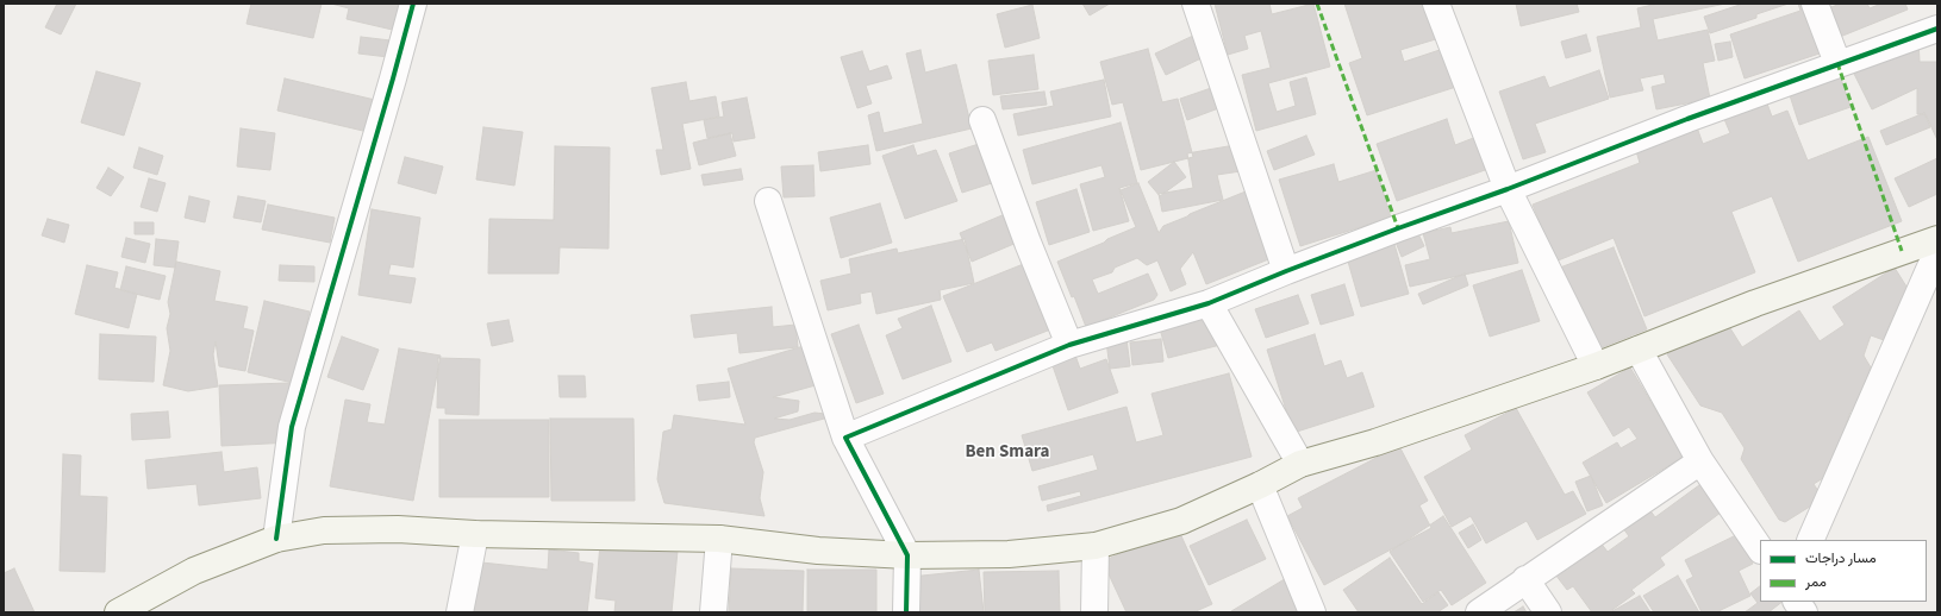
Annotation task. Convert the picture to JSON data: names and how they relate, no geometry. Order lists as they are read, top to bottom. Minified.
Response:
{"districts":["Ben Smara"],"legend":["مسار دراجات","ممر"]}
